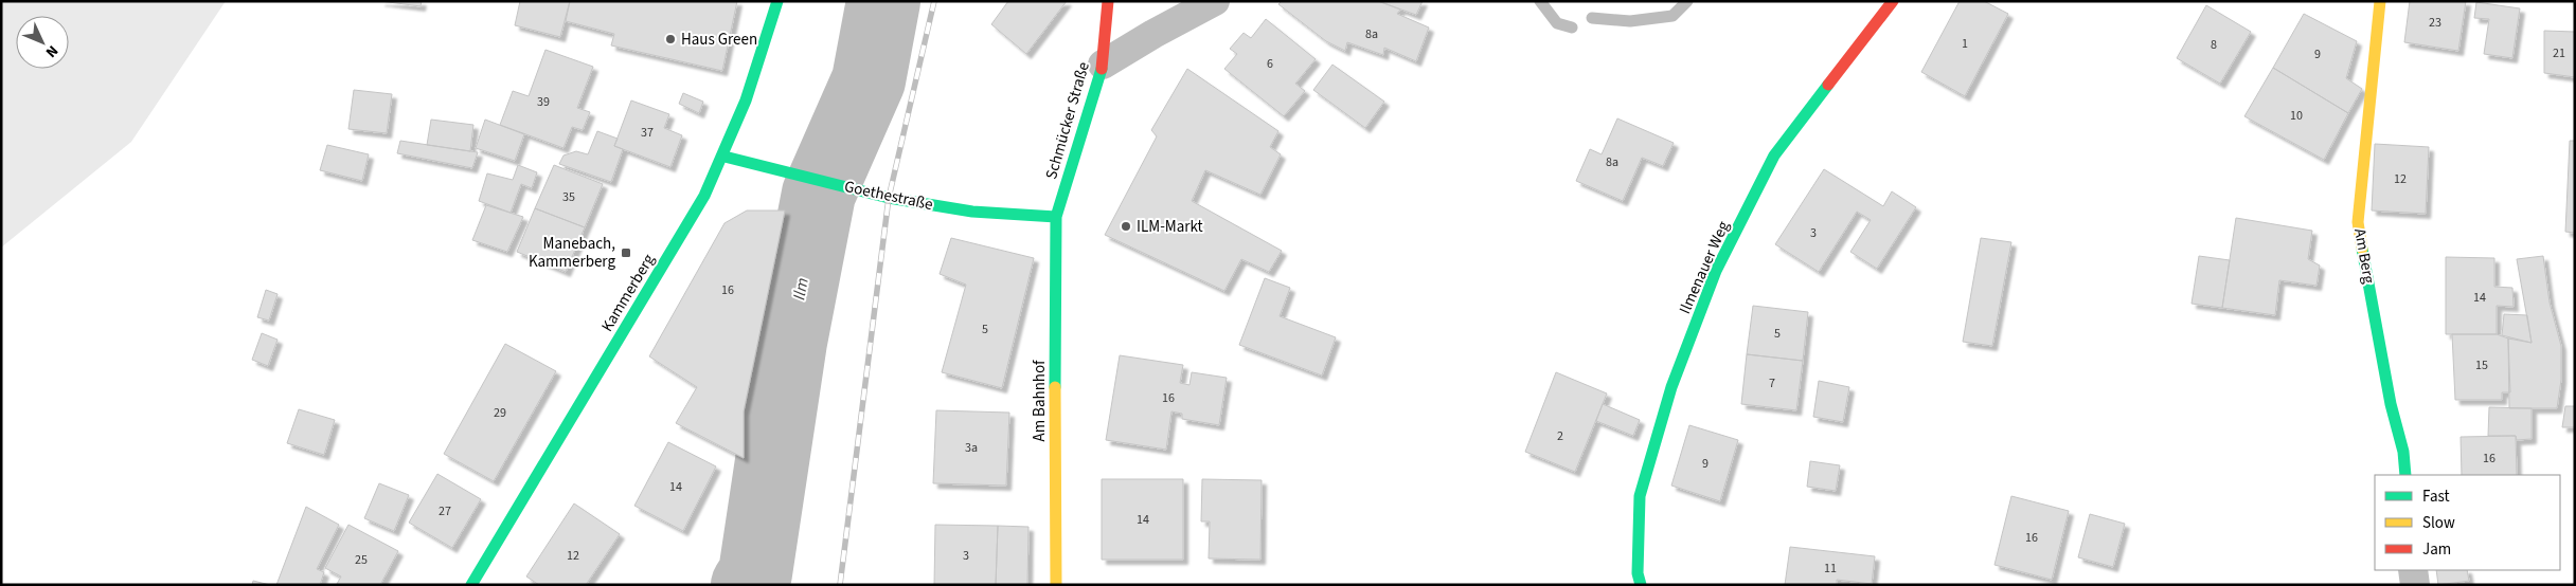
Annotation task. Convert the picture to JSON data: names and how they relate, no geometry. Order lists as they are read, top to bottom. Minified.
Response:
{"streets":{"street":["Schmücker Straße","Goethestraße","Am Berg","Ilmenauer Weg","Kammerberg","Am Bahnhof"]},"crossings":[["Schmücker Straße","Goethestraße"],["Schmücker Straße","Am Bahnhof"],["Goethestraße","Kammerberg"],["Goethestraße","Am Bahnhof"]],"water":["Ilm"],"places":{"other":["Haus Green","ILM-Markt"],"transit":["Manebach, Kammerberg"]},"house_numbers":["23","8a","1","8","21","9","6","39","10","37","8a","12","35","3","16","14","5","5","15","7","16","29","2","3a","16","9","14","27","14","16","12","3","25","11"],"legend":["Fast","Slow","Jam"],"north":"bottom right"}
